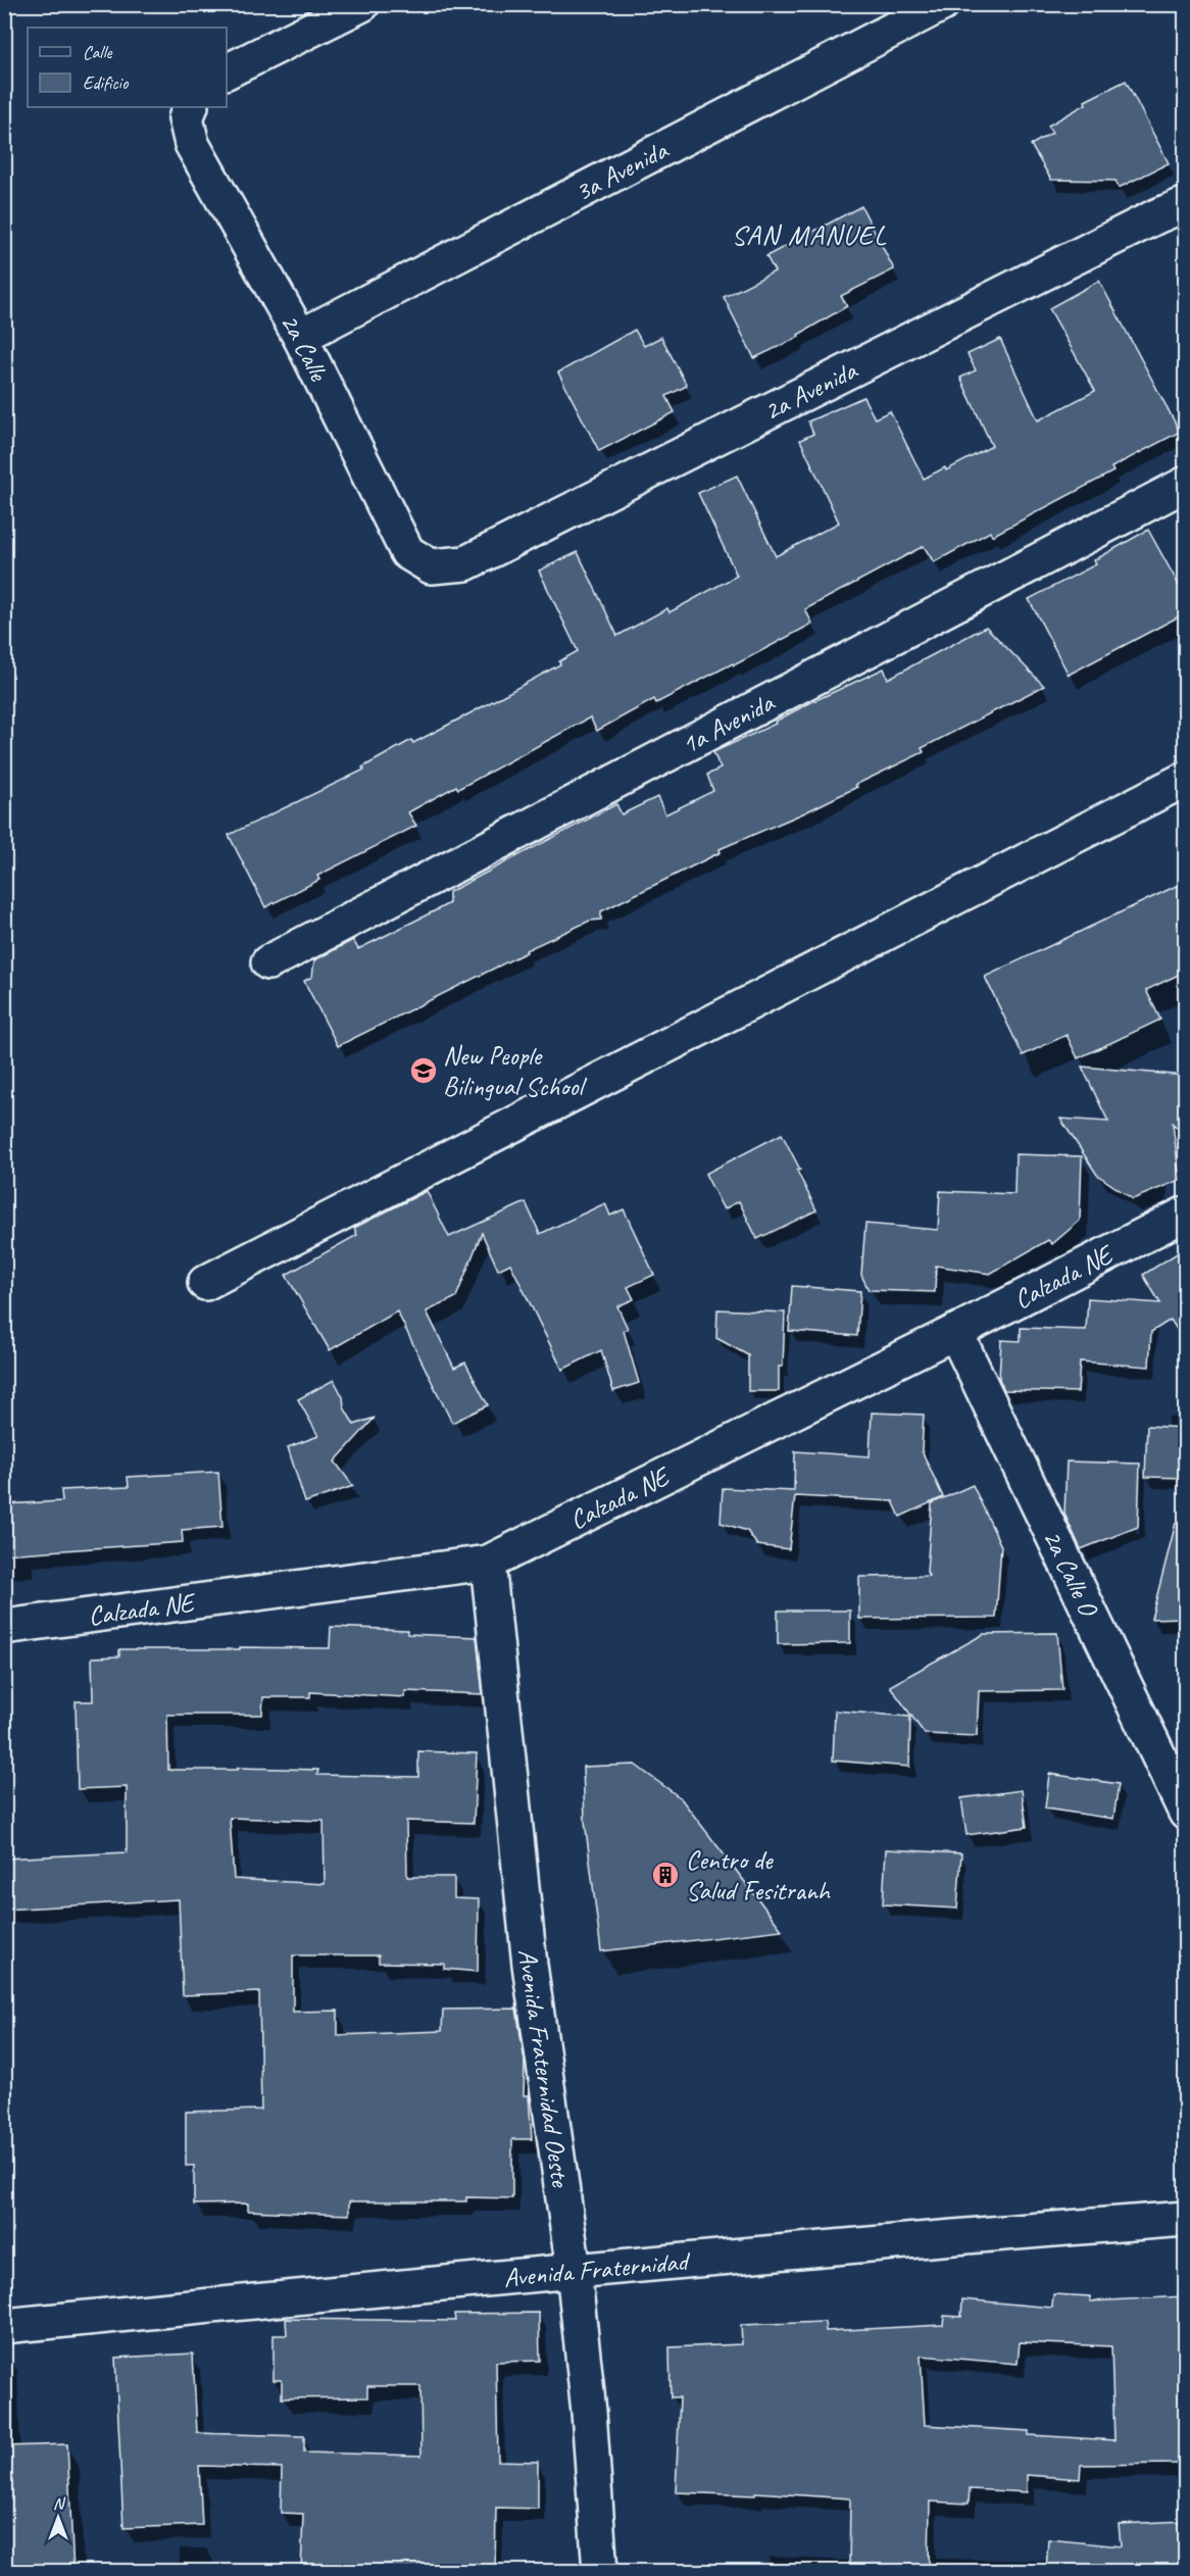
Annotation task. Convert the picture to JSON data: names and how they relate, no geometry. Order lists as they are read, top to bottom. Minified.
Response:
{"streets":{"street":["3a Avenida","2a Calle","2a Avenida","1a Avenida","Calzada NE","2a Calle O","Avenida Fraternidad Oeste","Avenida Fraternidad"]},"crossings":[["3a Avenida","2a Calle"],["2a Calle","2a Avenida"],["Calzada NE","2a Calle O"],["Calzada NE","Avenida Fraternidad Oeste"],["Avenida Fraternidad Oeste","Avenida Fraternidad"]],"districts":["SAN MANUEL"],"places":{"school or university":["New People Bilingual School"],"building":["Centro de Salud Fesitranh"]},"legend":["Calle","Edificio"],"north":"top"}
